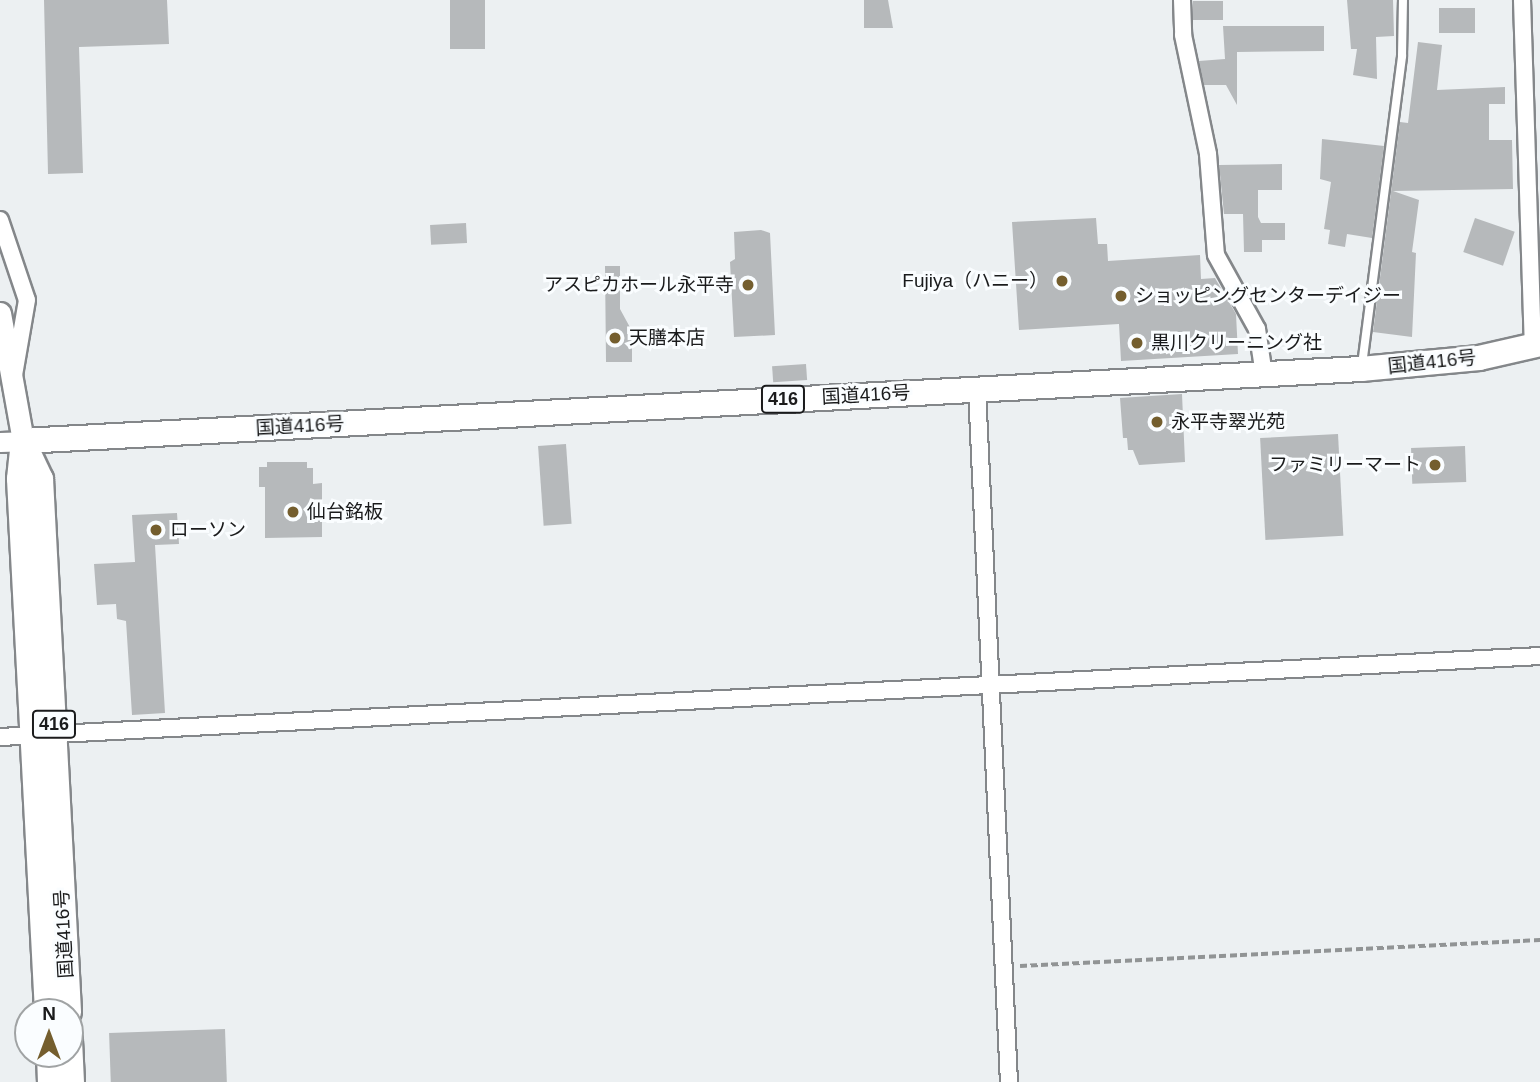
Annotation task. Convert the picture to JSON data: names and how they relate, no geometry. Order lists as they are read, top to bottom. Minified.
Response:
{"streets":{"highway":["国道416号","416"]},"places":["Fujiya（ハニー）","アスピカホール永平寺","ショッピングセンターデイジー","天膳本店","黒川クリーニング社","永平寺翠光苑","ファミリーマート","仙台銘板","ローソン"],"north":"top"}
